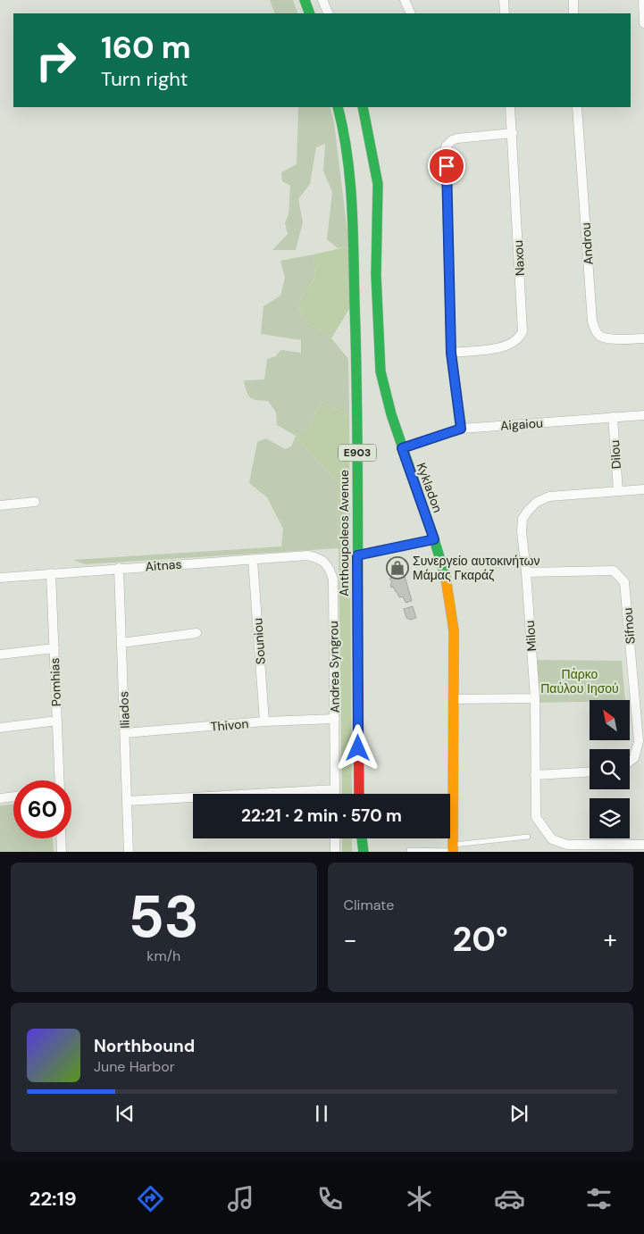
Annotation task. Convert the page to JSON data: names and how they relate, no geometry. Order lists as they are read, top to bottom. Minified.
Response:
{"streets":{"main road":["E903","Kykladon","Anthoupoleos Avenue"],"street":["Androu","Naxou","Aigaiou","Dilou","Aitnas","Sifnou","Milou","Souniou","Andrea Syngrou","Pomhias","Iliados","Thivon"]},"crossings":[["Aigaiou","Dilou"],["Aigaiou","Kykladon"],["Dilou","Milou"],["Aitnas","Souniou"],["Aitnas","Andrea Syngrou"],["Aitnas","Pomhias"],["Aitnas","Iliados"],["Sifnou","Milou"],["Souniou","Thivon"],["Andrea Syngrou","Thivon"],["Iliados","Thivon"]],"parks":["Πἀρκο Παὐλου Ιησού"],"places":{"shop":["Συνεργείο αυτοκινήτων Μάμας Γκαράζ"]},"north":"top left","page":{"turn":["160 m","Turn right"],"limit":"60","trip":"22:21 · 2 min · 570 m","tile":[["53","km/h"],"Climate"],"heat":["−","20°","+"],"song":["Northbound","June Harbor"],"tabs":"22:19"}}
